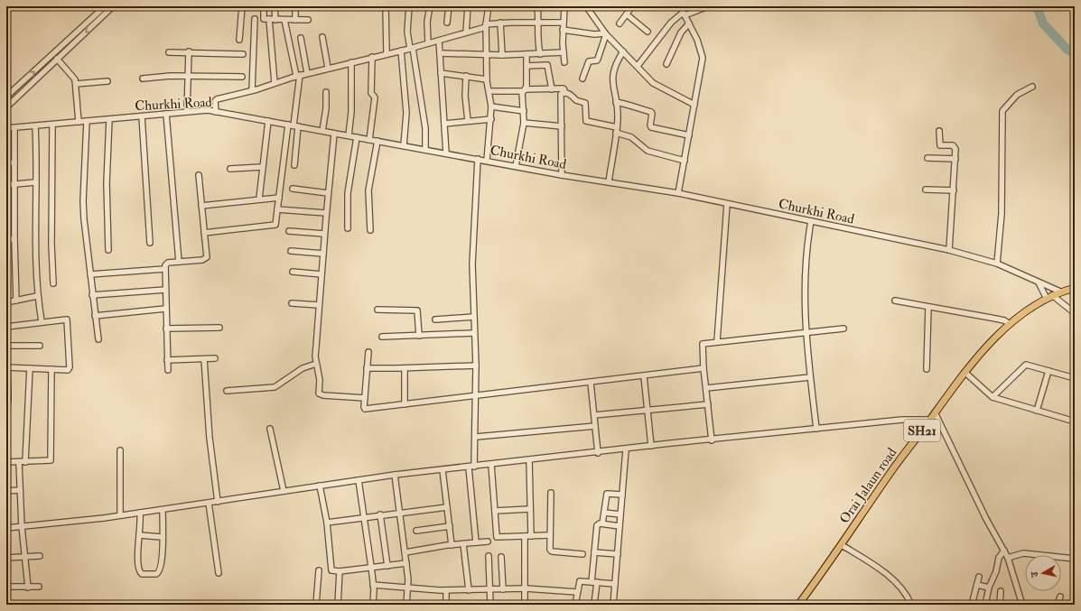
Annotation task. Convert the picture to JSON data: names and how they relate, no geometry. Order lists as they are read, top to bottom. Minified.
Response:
{"streets":{"main road":["SH21","Orai Jalaun road"],"street":["Churkhi Road"]},"crossings":[["Churkhi Road","Orai Jalaun road"]],"north":"left"}
